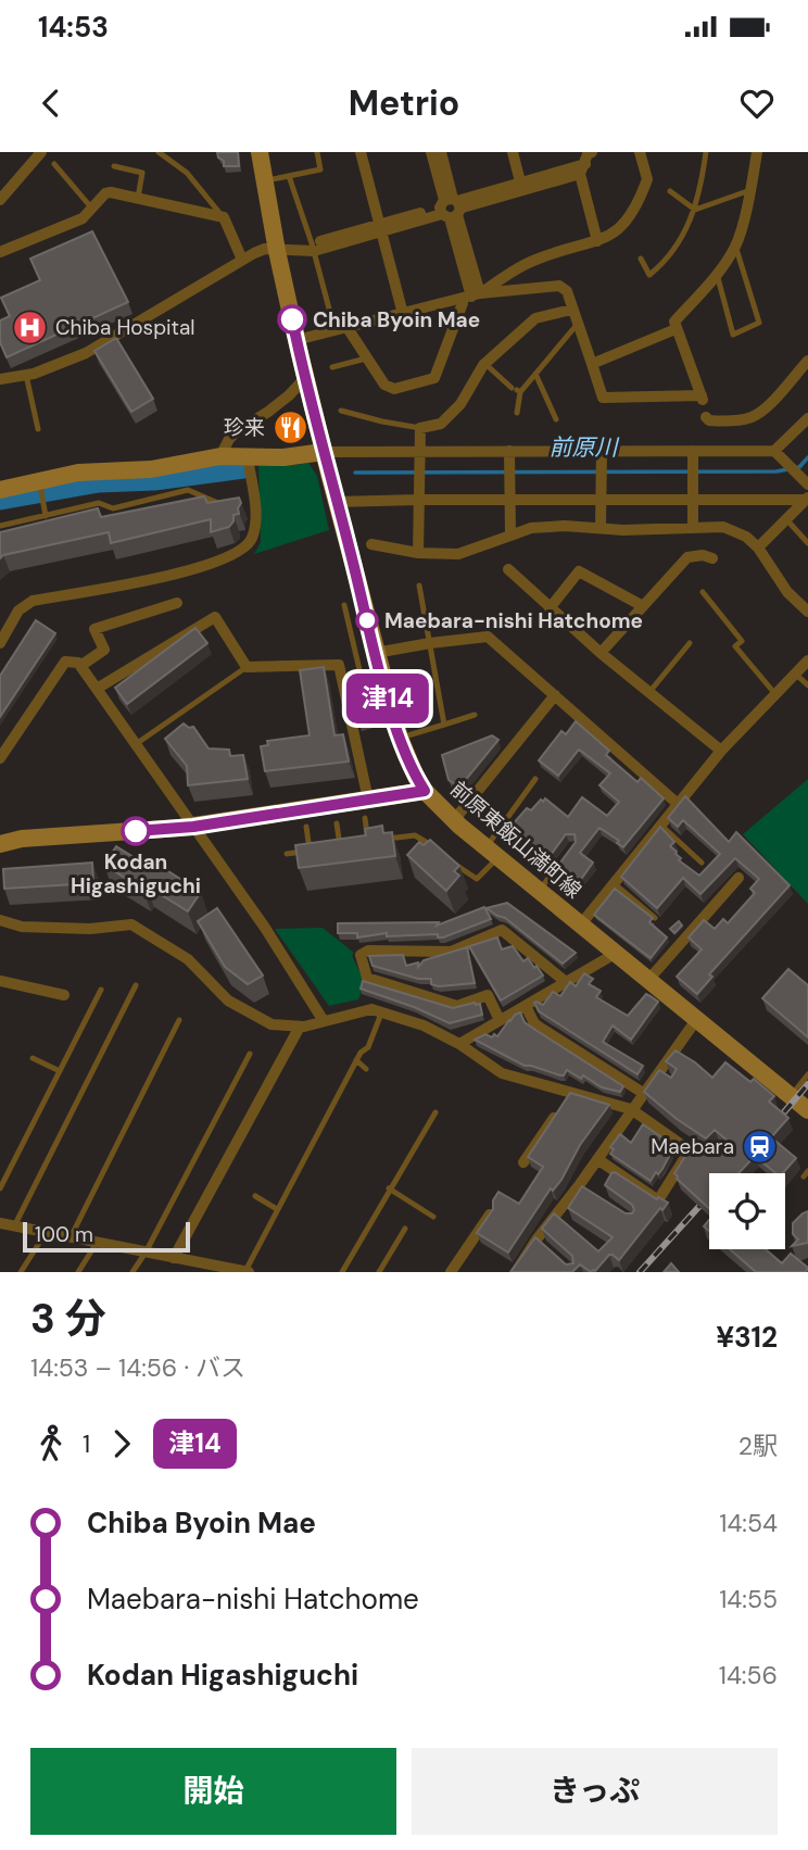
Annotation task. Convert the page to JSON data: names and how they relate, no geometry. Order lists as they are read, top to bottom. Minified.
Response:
{"streets":{"street":["前原東飯山満町線"]},"water":["前原川"],"places":{"other":["Chiba Byoin Mae","Maebara-nishi Hatchome","Kodan Higashiguchi"],"hospital":["Chiba Hospital"],"restaurant":["珍来"],"station":["Maebara"]},"lines":["bus line 津14"],"scale_bar":"100 m","page":{"status":"14:53","header":"Metrio","on_map":"津14","scale":"100 m","heading":["3 分","14:53 – 14:56 · バス","¥312"],"legs":["1","津14","2駅"],"list":[{"name":"Chiba Byoin Mae","value":"14:54"},{"name":"Maebara-nishi Hatchome","value":"14:55"},{"name":"Kodan Higashiguchi","value":"14:56"}],"buttons":["開始","きっぷ"]}}
